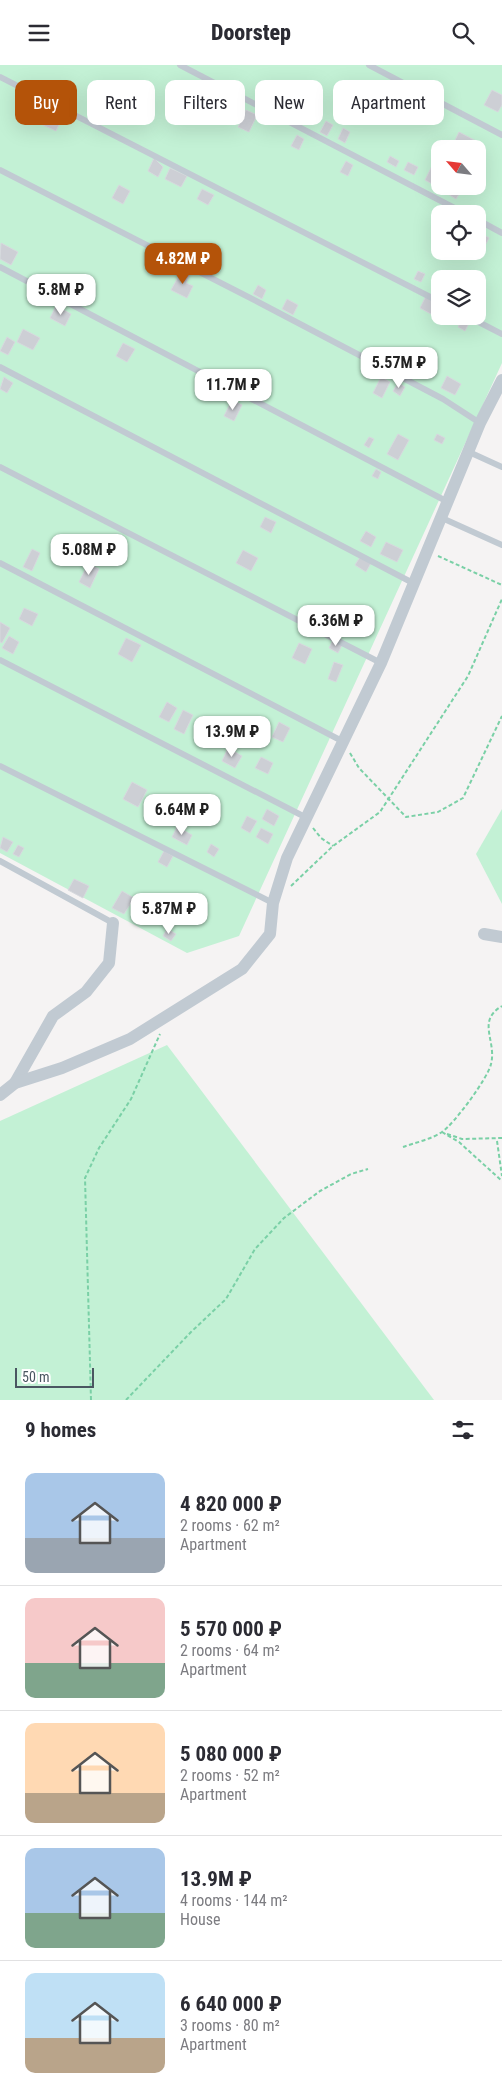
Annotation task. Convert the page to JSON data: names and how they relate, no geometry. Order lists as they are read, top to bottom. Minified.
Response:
{"scale_bar":"50 m","north":"top left","page":{"header":"Doorstep","chip":["Buy","Rent","Filters","New","Apartment"],"price":["4.82M ₽","5.8M ₽","5.57M ₽","11.7M ₽","5.08M ₽","6.36M ₽","13.9M ₽","6.64M ₽","5.87M ₽"],"scale":"50 m","heading":"9 homes","list":[{"name":"4 820 000 ₽","note":"2 rooms · 62 m² · Apartment"},{"name":"5 570 000 ₽","note":"2 rooms · 64 m² · Apartment"},{"name":"5 080 000 ₽","note":"2 rooms · 52 m² · Apartment"},{"name":"13.9M ₽","note":"4 rooms · 144 m² · House"},{"name":"6 640 000 ₽","note":"3 rooms · 80 m² · Apartment"}]}}
